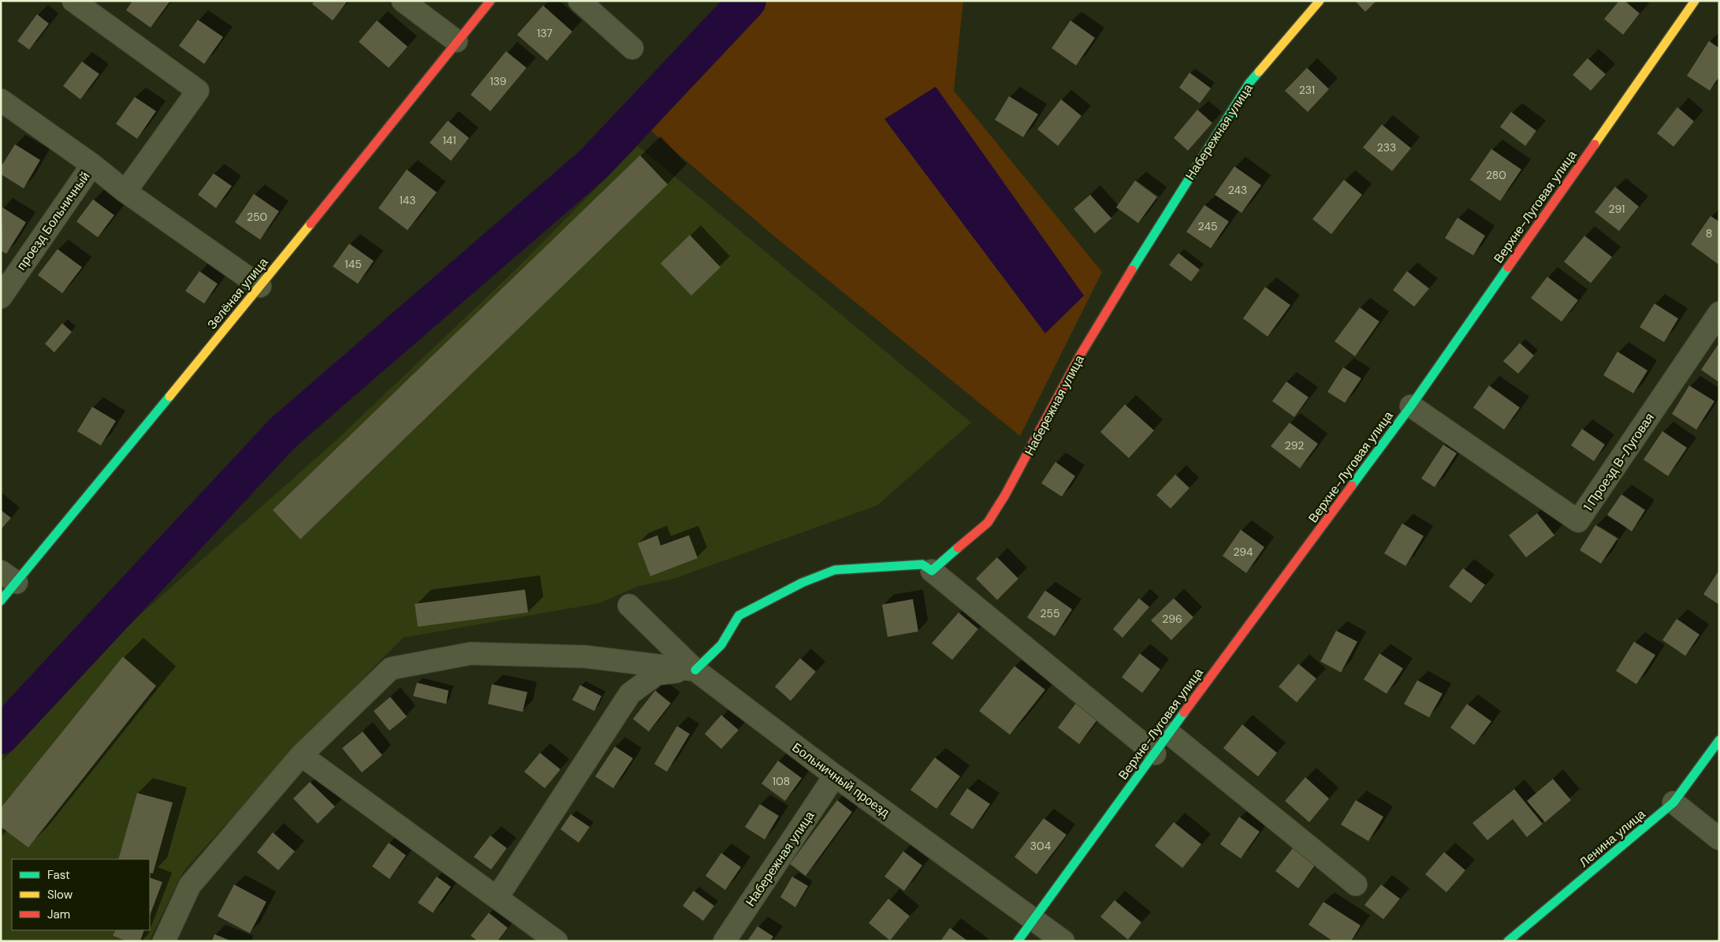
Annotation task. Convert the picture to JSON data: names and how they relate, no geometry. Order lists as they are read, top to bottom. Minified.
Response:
{"streets":{"street":["Набережная улица","Верхне-Луговая улица","проезд Больничный","Зелёная улица","1 Проезд В-Луговая","Больничный проезд","Ленина улица"]},"crossings":[["Набережная улица","Больничный проезд"],["Верхне-Луговая улица","1 Проезд В-Луговая"],["Верхне-Луговая улица","Больничный проезд"]],"house_numbers":["137","139","231","141","233","280","243","143","291","250","245","8","145","292","294","255","296","108","304"],"legend":["Fast","Slow","Jam"]}
